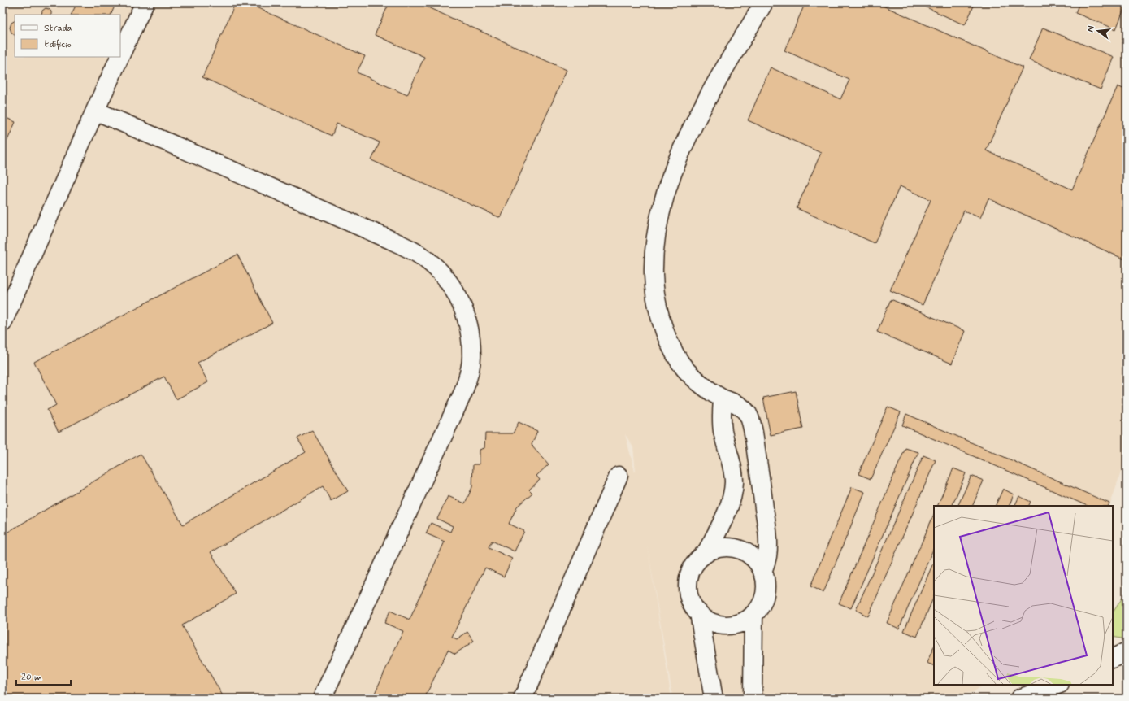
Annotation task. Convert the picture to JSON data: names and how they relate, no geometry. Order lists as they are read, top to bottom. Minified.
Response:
{"legend":["Strada","Edificio"],"scale_bar":"20 m","north":"left"}
